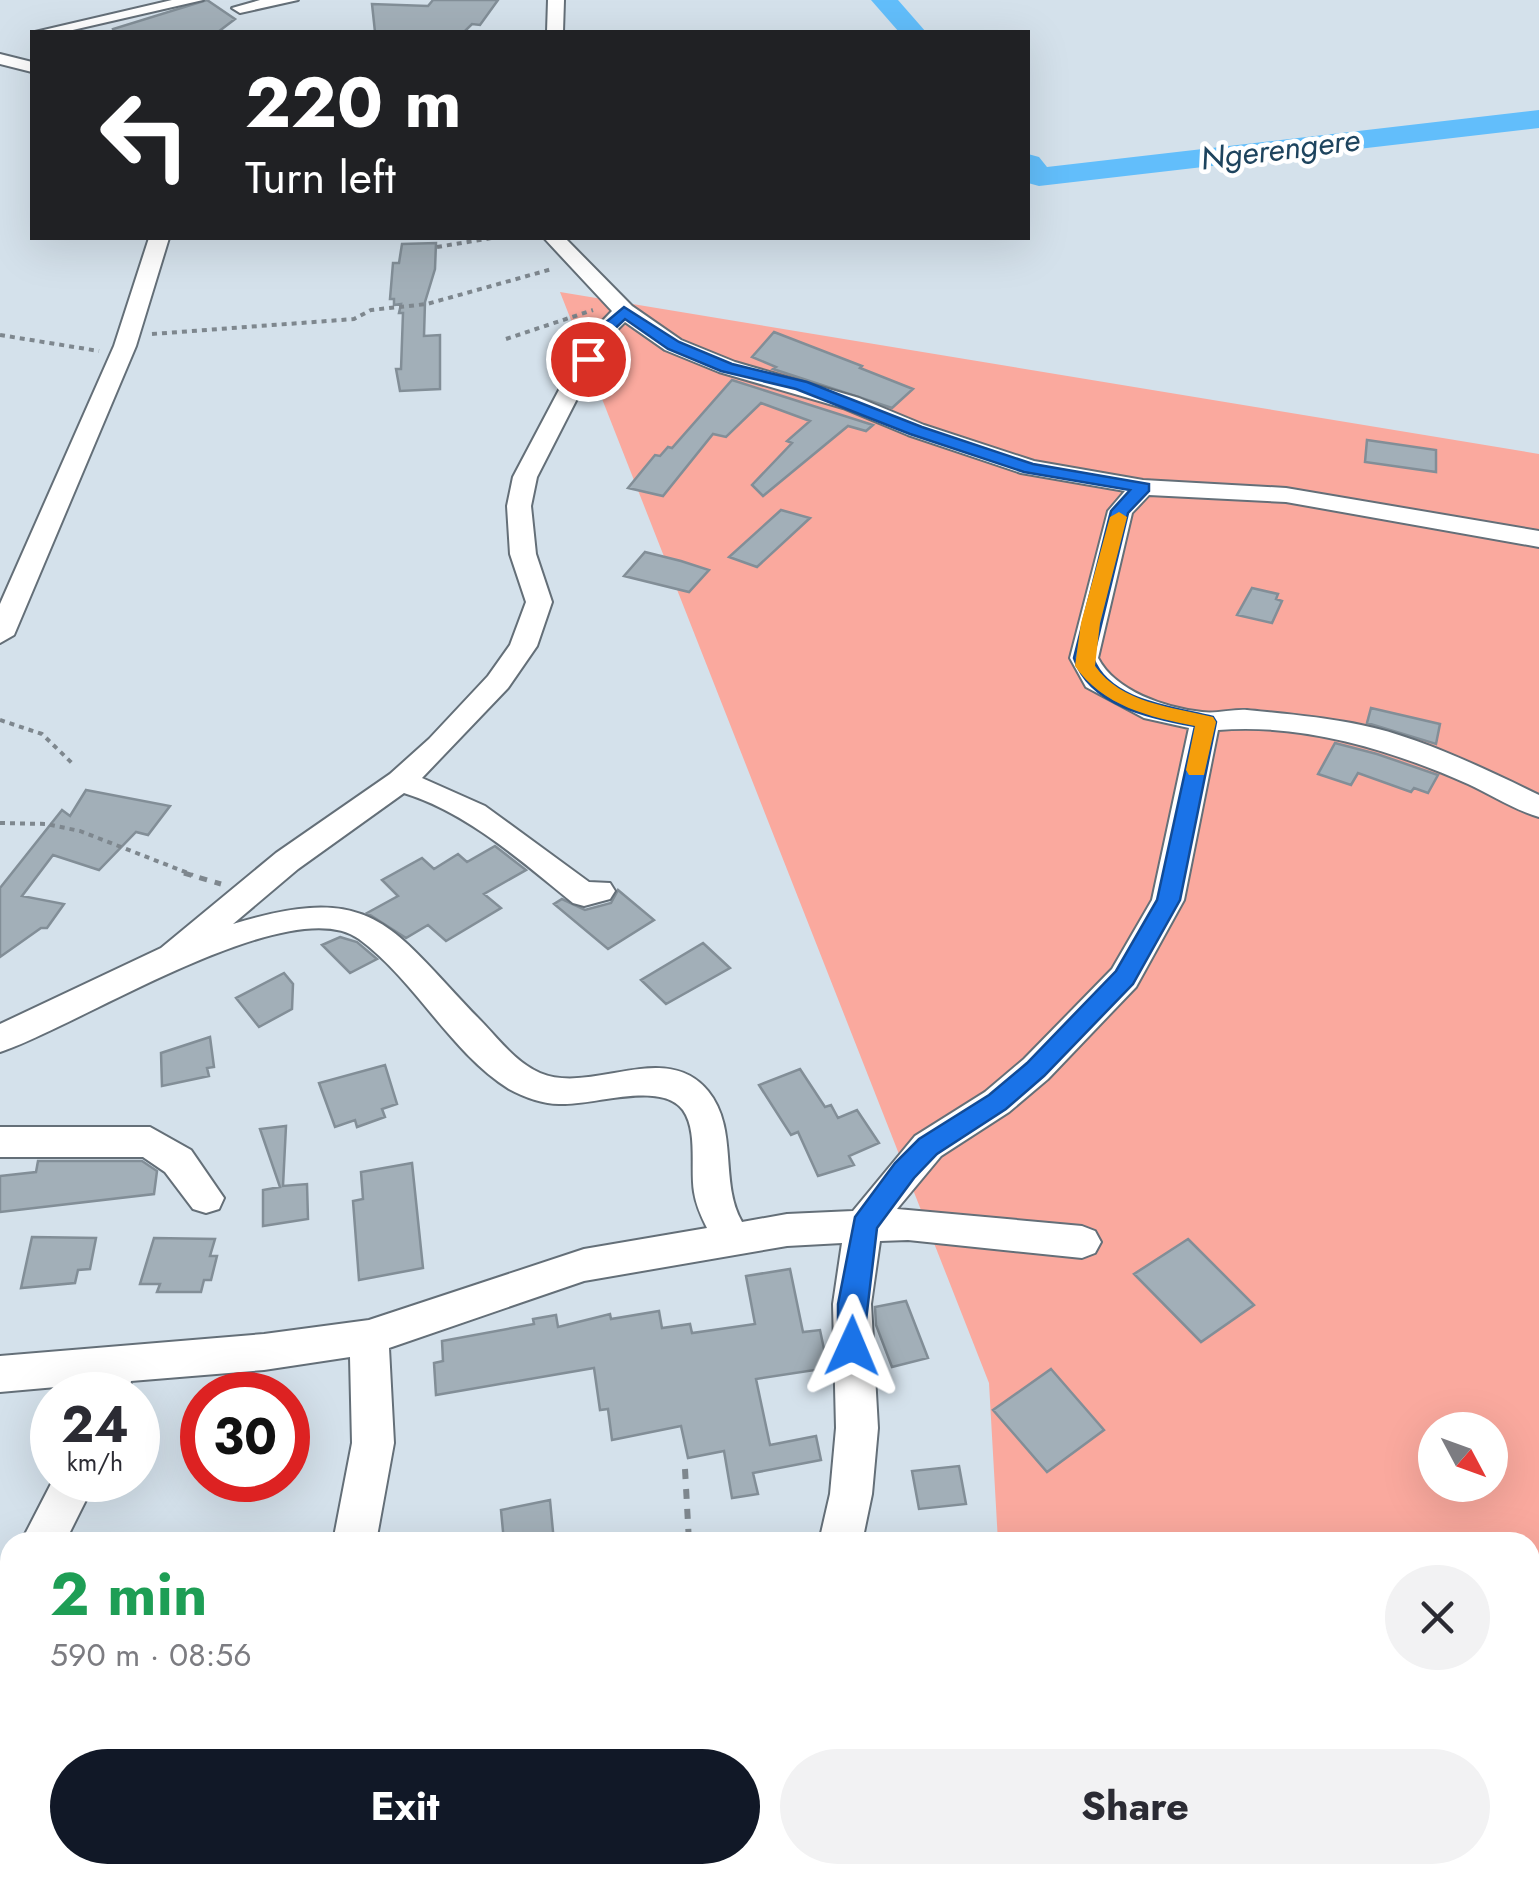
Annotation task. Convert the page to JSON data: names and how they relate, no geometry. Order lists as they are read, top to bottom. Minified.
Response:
{"water":["Ngerengere"],"north":"bottom right","page":{"turn":["220 m","Turn left"],"speed":"24 km/h","limit":"30","heading":["2 min","590 m · 08:56"],"buttons":["Exit","Share"]}}
